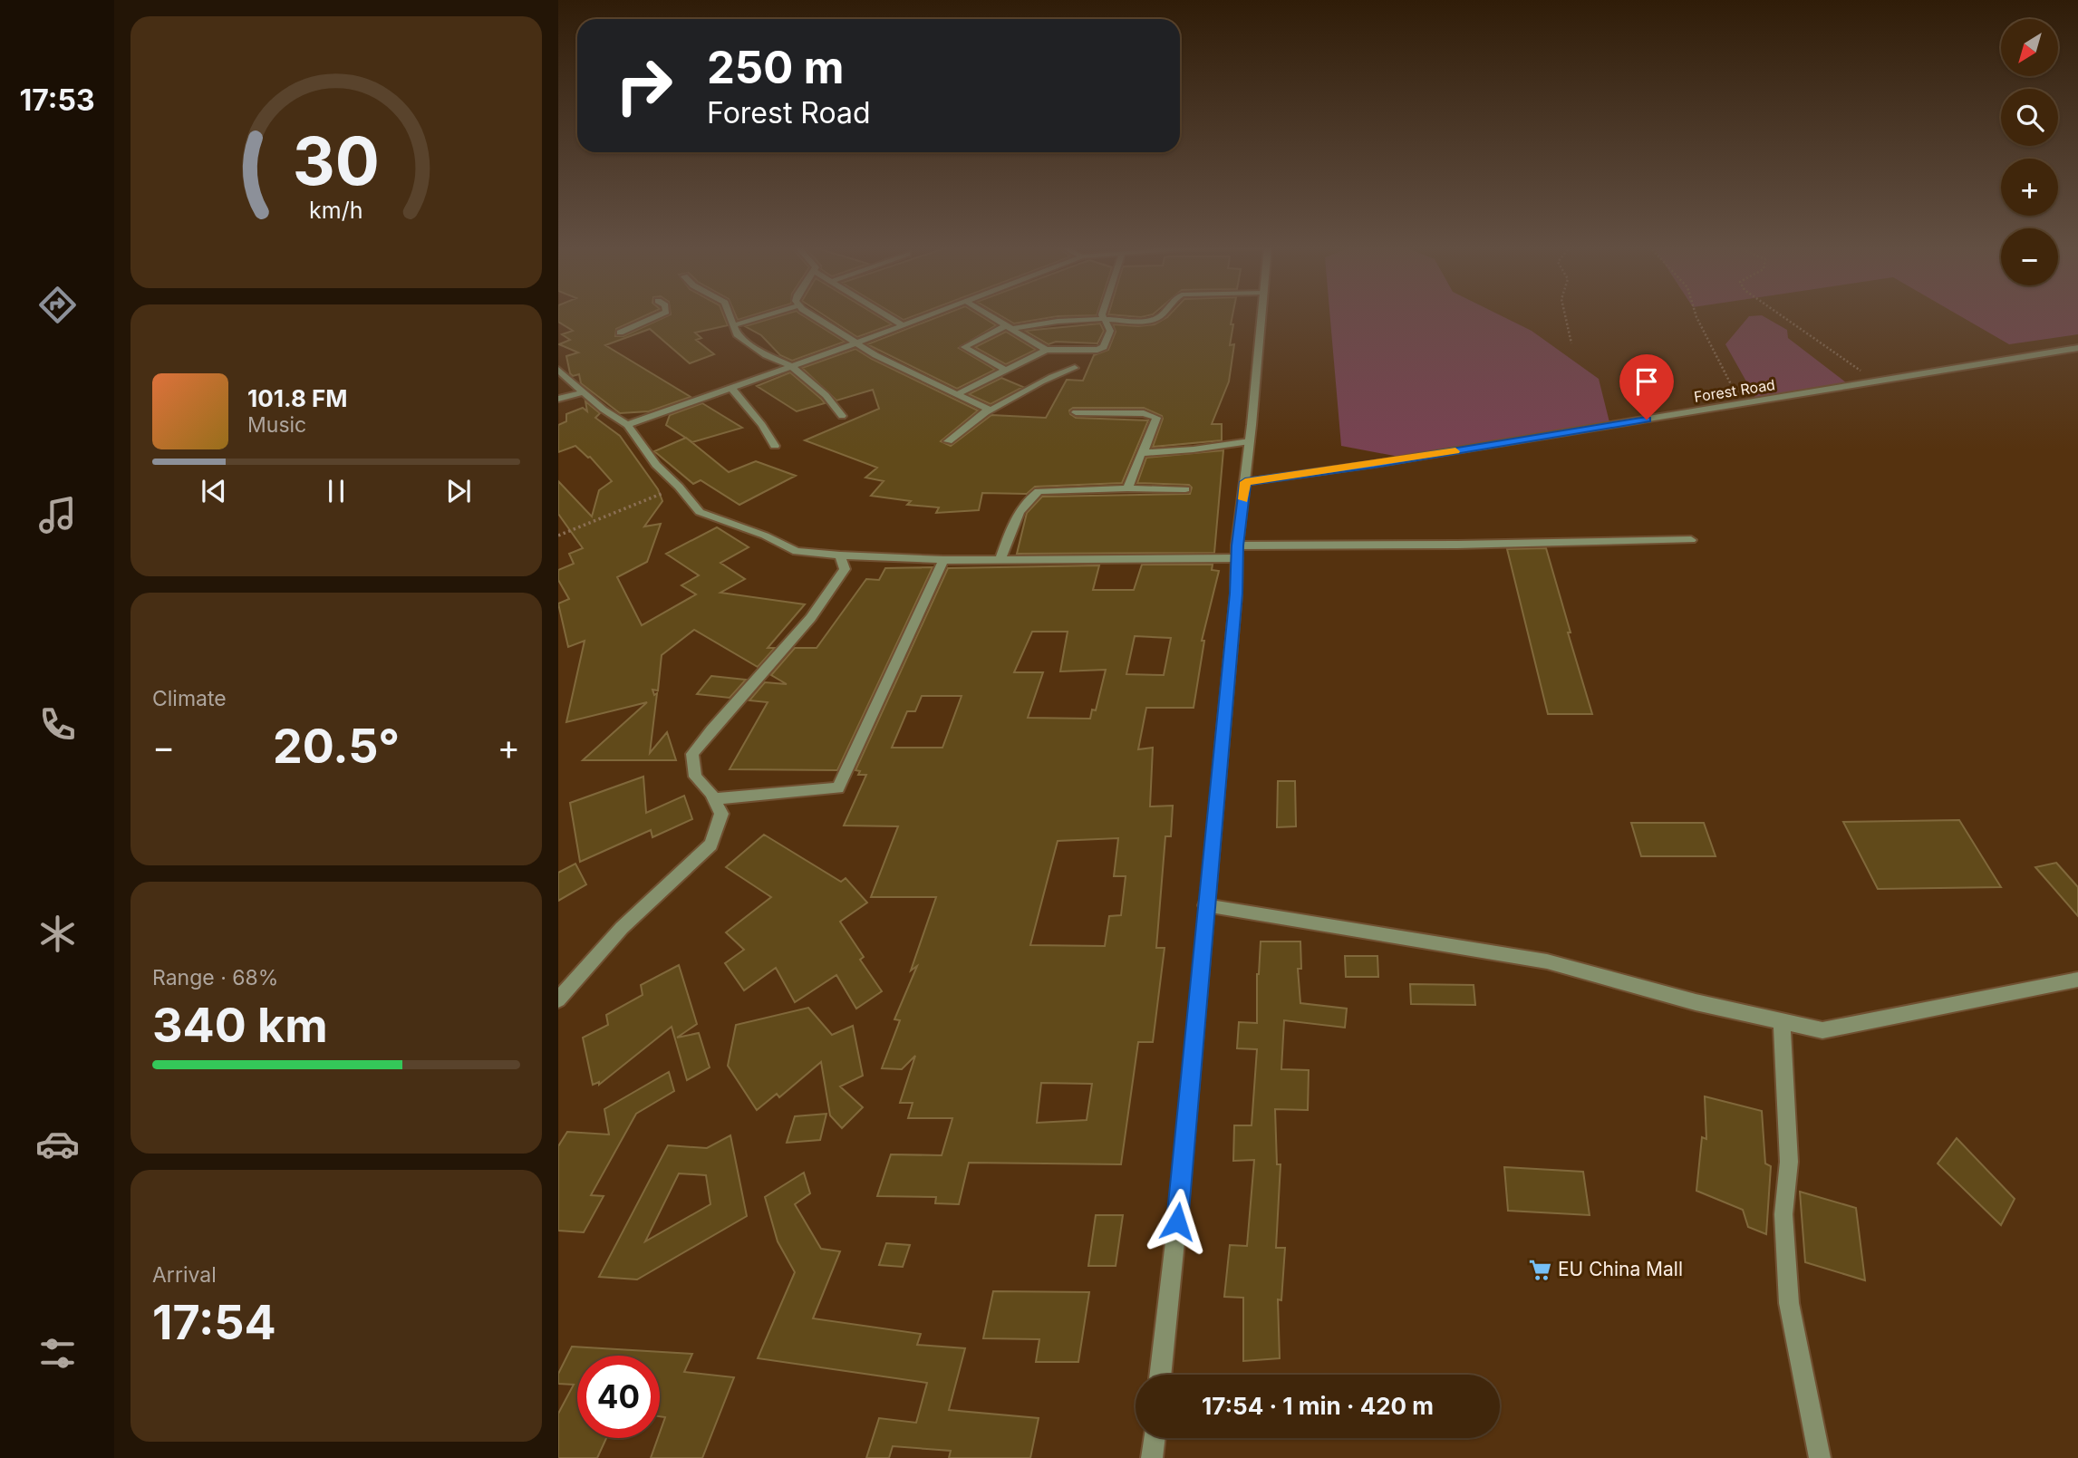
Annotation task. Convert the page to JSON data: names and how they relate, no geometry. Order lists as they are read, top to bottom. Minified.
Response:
{"streets":{"street":["Forest Road"]},"places":{"supermarket":["EU China Mall"]},"north":"bottom left","page":{"tabs":"17:53","map_buttons":["+","−"],"turn":["250 m","Forest Road"],"song":["101.8 FM","Music"],"tile":["Climate",["Range · 68%","340 km"],["Arrival","17:54"]],"heat":["−","20.5°","+"],"limit":"40","trip":"17:54 · 1 min · 420 m","gauge":["30","km/h"]}}
